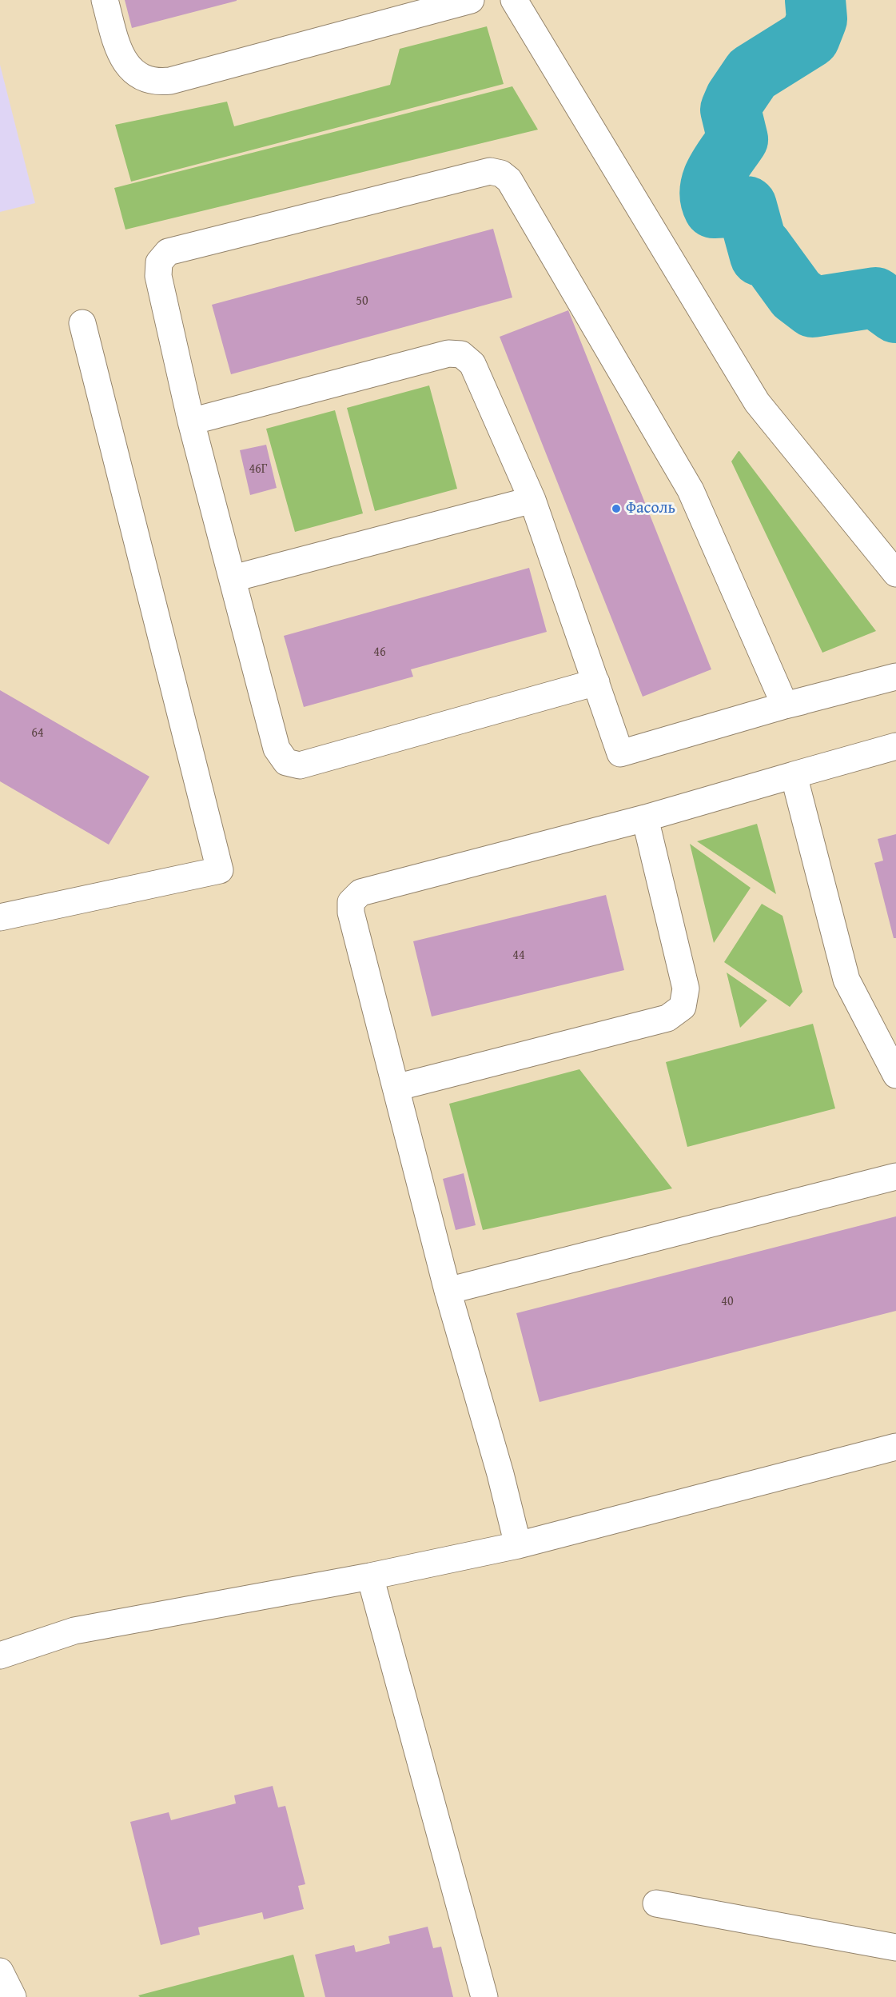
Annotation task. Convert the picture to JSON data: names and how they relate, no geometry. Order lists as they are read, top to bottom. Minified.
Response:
{"places":["Фасоль"],"house_numbers":["50","46Г","46","64","44","40"]}
